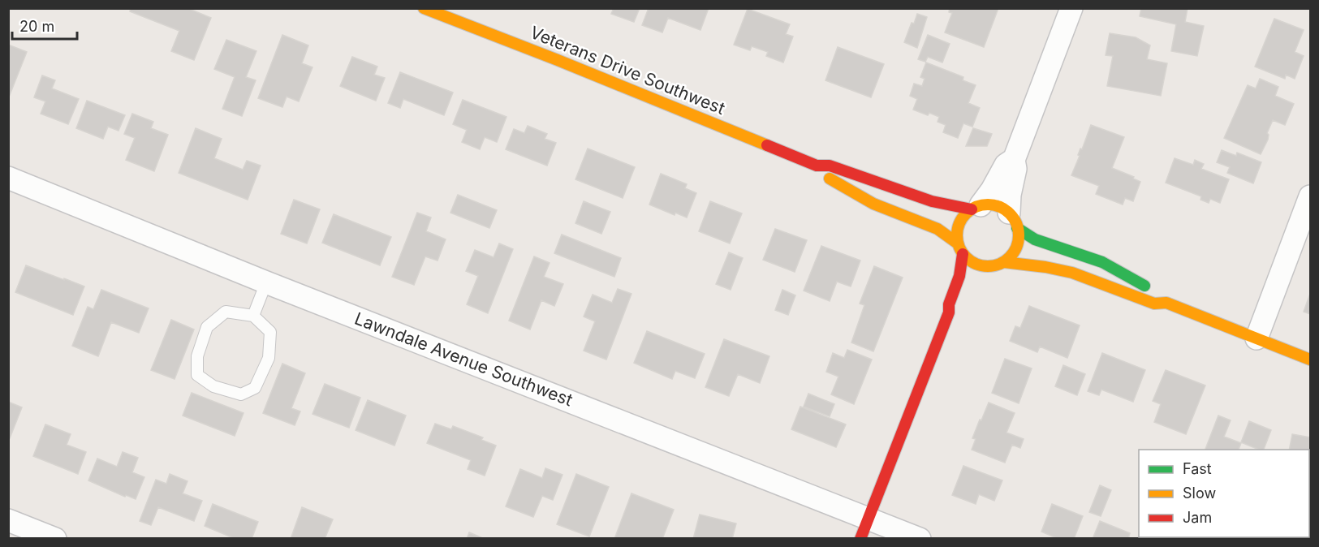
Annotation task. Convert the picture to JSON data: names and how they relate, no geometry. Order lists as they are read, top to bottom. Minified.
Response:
{"streets":{"street":["Veterans Drive Southwest","Lawndale Avenue Southwest"]},"legend":["Fast","Slow","Jam"],"scale_bar":"20 m"}
